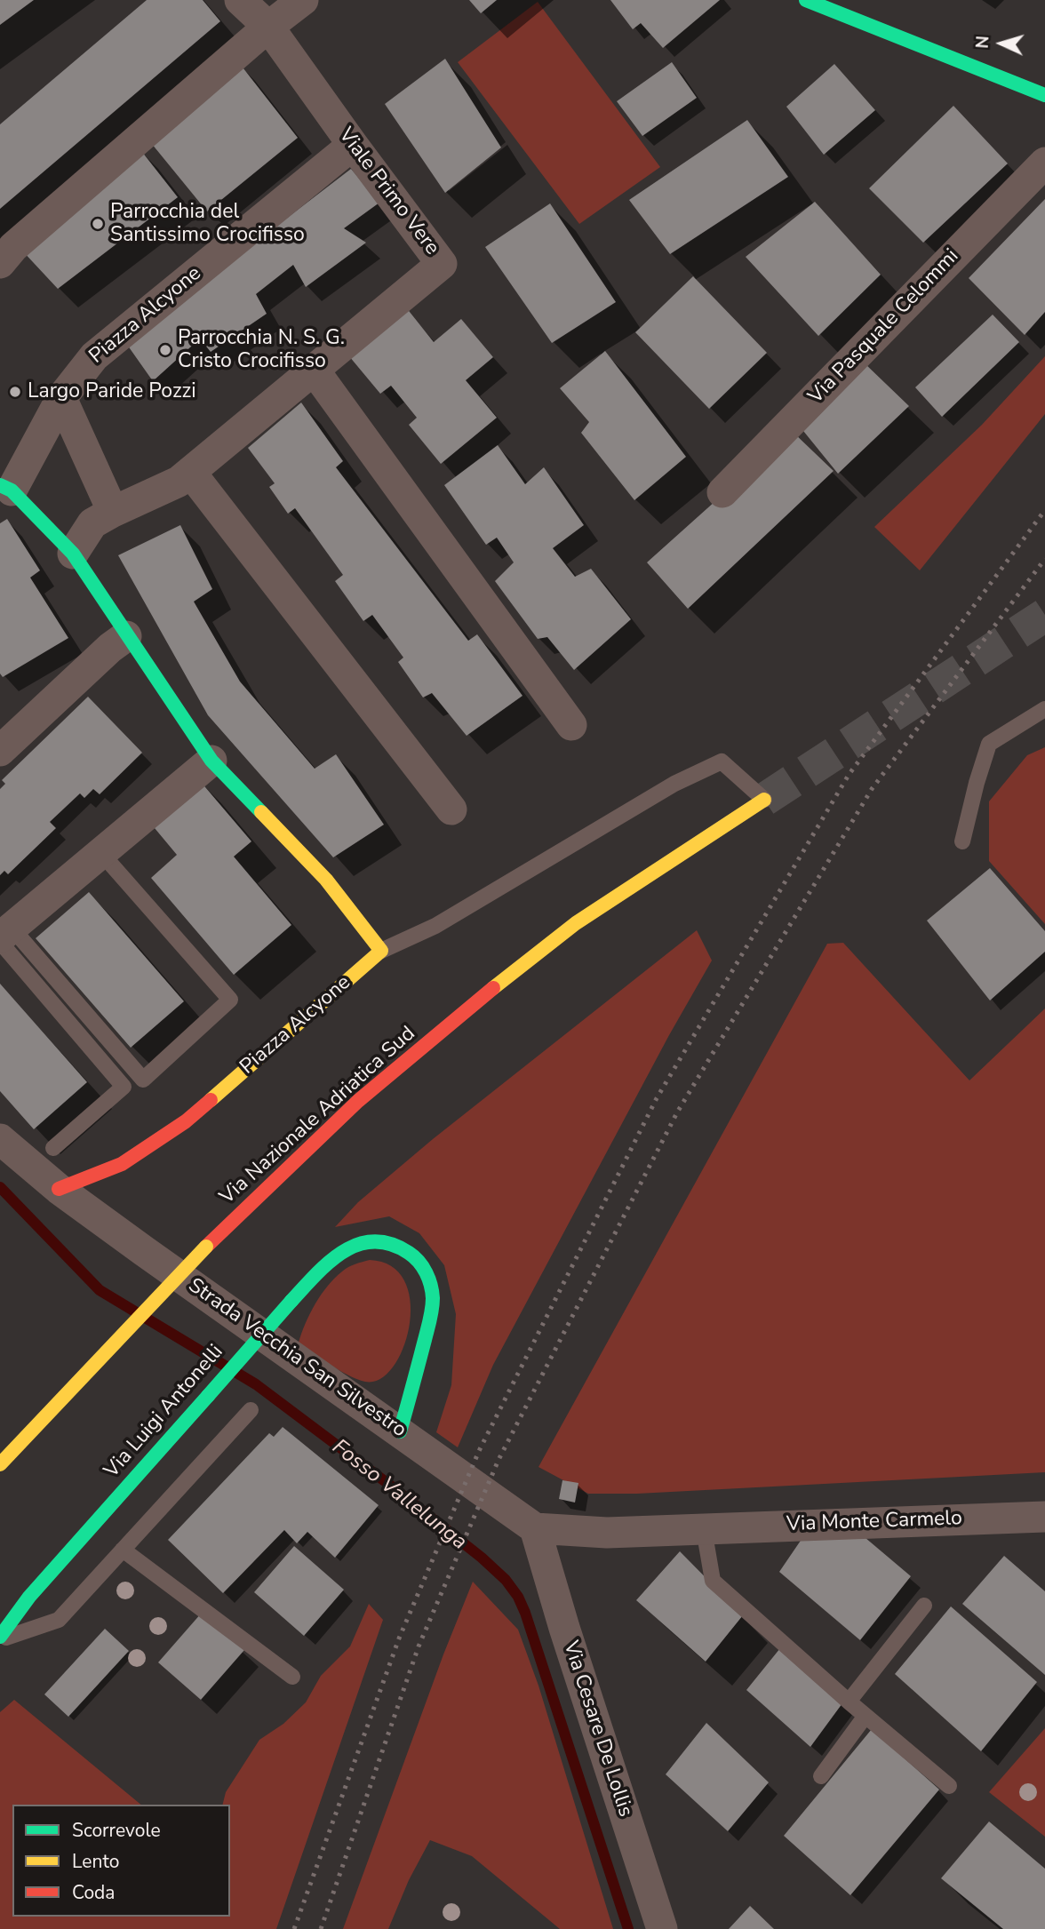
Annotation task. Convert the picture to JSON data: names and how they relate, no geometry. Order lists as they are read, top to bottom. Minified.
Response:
{"streets":{"street":["Viale Primo Vere","Piazza Alcyone","Via Pasquale Celommi","Via Nazionale Adriatica Sud","Strada Vecchia San Silvestro","Via Luigi Antonelli","Via Monte Carmelo","Via Cesare De Lollis"]},"crossings":[["Viale Primo Vere","Piazza Alcyone"],["Piazza Alcyone","Strada Vecchia San Silvestro"],["Strada Vecchia San Silvestro","Via Luigi Antonelli"],["Strada Vecchia San Silvestro","Via Monte Carmelo"],["Strada Vecchia San Silvestro","Via Cesare De Lollis"],["Via Monte Carmelo","Via Cesare De Lollis"]],"water":["Fosso Vallelunga"],"places":["Parrocchia del Santissimo Crocifisso","Parrocchia N. S. G. Cristo Crocifisso","Largo Paride Pozzi"],"legend":["Scorrevole","Lento","Coda"],"north":"left"}
